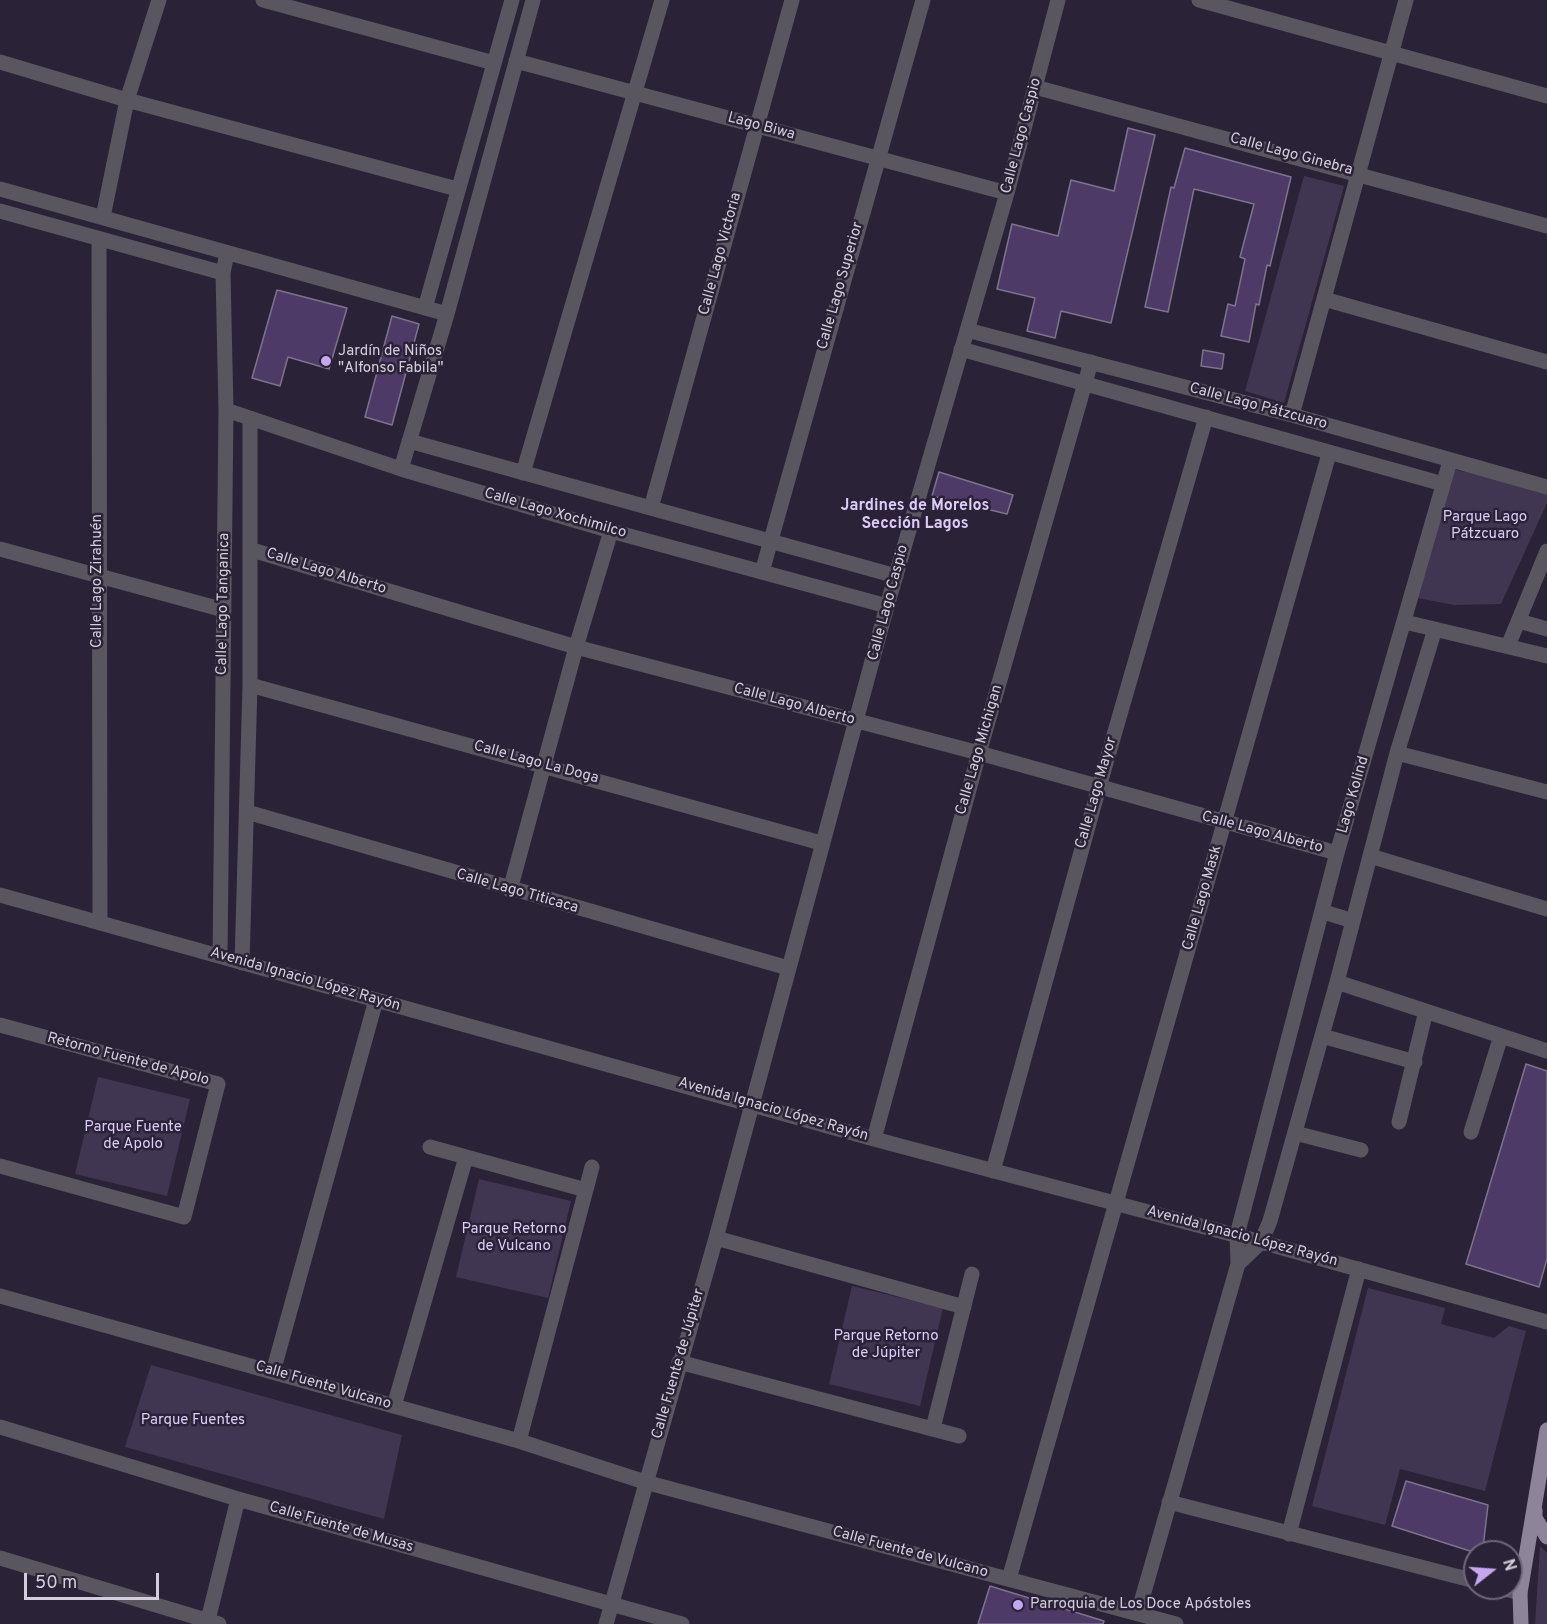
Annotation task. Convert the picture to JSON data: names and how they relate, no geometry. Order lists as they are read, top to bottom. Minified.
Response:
{"streets":{"street":["Lago Biwa","Calle Lago Caspio","Calle Lago Ginebra","Calle Lago Victoria","Calle Lago Superior","Calle Lago Pátzcuaro","Calle Lago Xochimilco","Calle Lago Alberto","Calle Lago Zirahuén","Calle Lago Tanganica","Calle Lago Michigan","Calle Lago La Doga","Calle Lago Mayor","Lago Kolind","Calle Lago Titicaca","Calle Lago Mask","Avenida Ignacio López Rayón","Retorno Fuente de Apolo","Calle Fuente de Júpiter","Calle Fuente Vulcano","Calle Fuente de Musas","Calle Fuente de Vulcano"]},"crossings":[["Lago Biwa","Calle Lago Caspio"],["Lago Biwa","Calle Lago Victoria"],["Lago Biwa","Calle Lago Superior"],["Calle Lago Caspio","Calle Lago Ginebra"],["Calle Lago Caspio","Calle Lago Pátzcuaro"],["Calle Lago Caspio","Calle Lago Xochimilco"],["Calle Lago Caspio","Calle Lago Alberto"],["Calle Lago Caspio","Calle Lago La Doga"],["Calle Lago Caspio","Calle Lago Titicaca"],["Calle Lago Caspio","Avenida Ignacio López Rayón"],["Calle Lago Caspio","Calle Fuente de Júpiter"],["Calle Lago Victoria","Calle Lago Xochimilco"],["Calle Lago Superior","Calle Lago Xochimilco"],["Calle Lago Pátzcuaro","Calle Lago Michigan"],["Calle Lago Pátzcuaro","Calle Lago Mayor"],["Calle Lago Pátzcuaro","Lago Kolind"],["Calle Lago Pátzcuaro","Calle Lago Mask"],["Calle Lago Xochimilco","Calle Lago Tanganica"],["Calle Lago Alberto","Calle Lago Tanganica"],["Calle Lago Alberto","Calle Lago Michigan"],["Calle Lago Alberto","Calle Lago Mayor"],["Calle Lago Alberto","Lago Kolind"],["Calle Lago Alberto","Calle Lago Mask"],["Calle Lago Zirahuén","Avenida Ignacio López Rayón"],["Calle Lago Tanganica","Calle Lago La Doga"],["Calle Lago Tanganica","Calle Lago Titicaca"],["Calle Lago Tanganica","Avenida Ignacio López Rayón"],["Calle Lago Michigan","Avenida Ignacio López Rayón"],["Calle Lago Mayor","Avenida Ignacio López Rayón"],["Lago Kolind","Avenida Ignacio López Rayón"],["Calle Lago Mask","Avenida Ignacio López Rayón"],["Calle Lago Mask","Calle Fuente de Vulcano"],["Avenida Ignacio López Rayón","Calle Fuente de Júpiter"],["Calle Fuente de Júpiter","Calle Fuente Vulcano"],["Calle Fuente de Júpiter","Calle Fuente de Musas"],["Calle Fuente de Júpiter","Calle Fuente de Vulcano"],["Calle Fuente Vulcano","Calle Fuente de Vulcano"]],"districts":["Jardines de Morelos Sección Lagos"],"parks":["Parque Lago Pátzcuaro","Parque Fuente de Apolo","Parque Retorno de Vulcano","Parque Retorno de Júpiter","Parque Fuentes"],"places":["Jardín de Niños \"Alfonso Fabila\"","Parroquia de Los Doce Apóstoles"],"scale_bar":"50 m","north":"right"}
